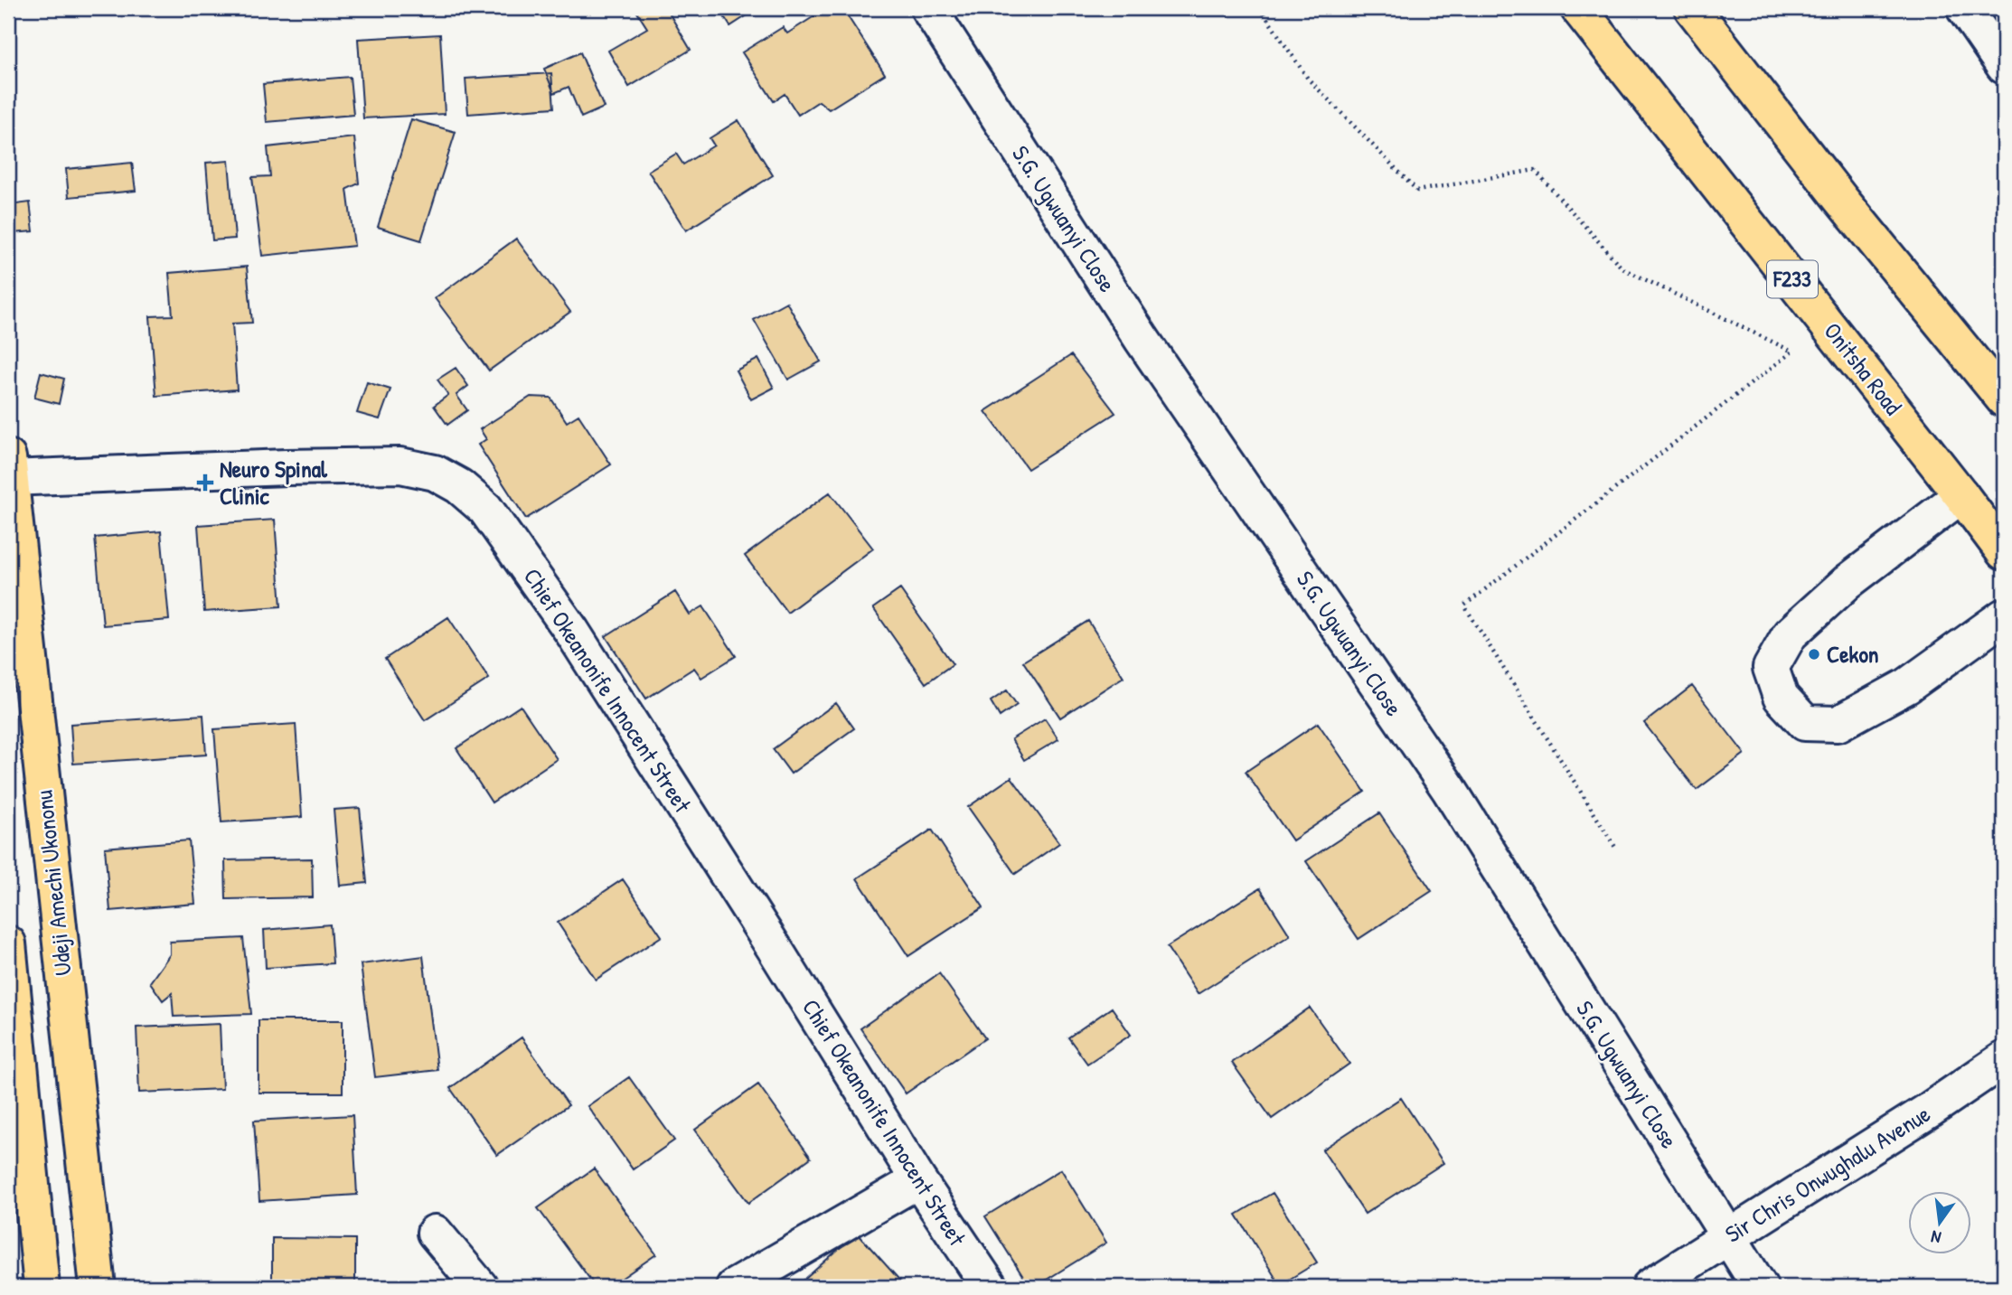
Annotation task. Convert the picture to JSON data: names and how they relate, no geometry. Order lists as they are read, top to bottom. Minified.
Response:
{"streets":{"main road":["F233","Onitsha Road","Udeji Amechi Ukononu"],"street":["S.G. Ugwuanyi Close","Chief Okeanonife Innocent Street","Sir Chris Onwughalu Avenue"]},"crossings":[["S.G. Ugwuanyi Close","Sir Chris Onwughalu Avenue"],["Chief Okeanonife Innocent Street","Udeji Amechi Ukononu"]],"places":{"health":["Neuro Spinal Clinic"],"other":["Cekon"]},"north":"bottom"}
